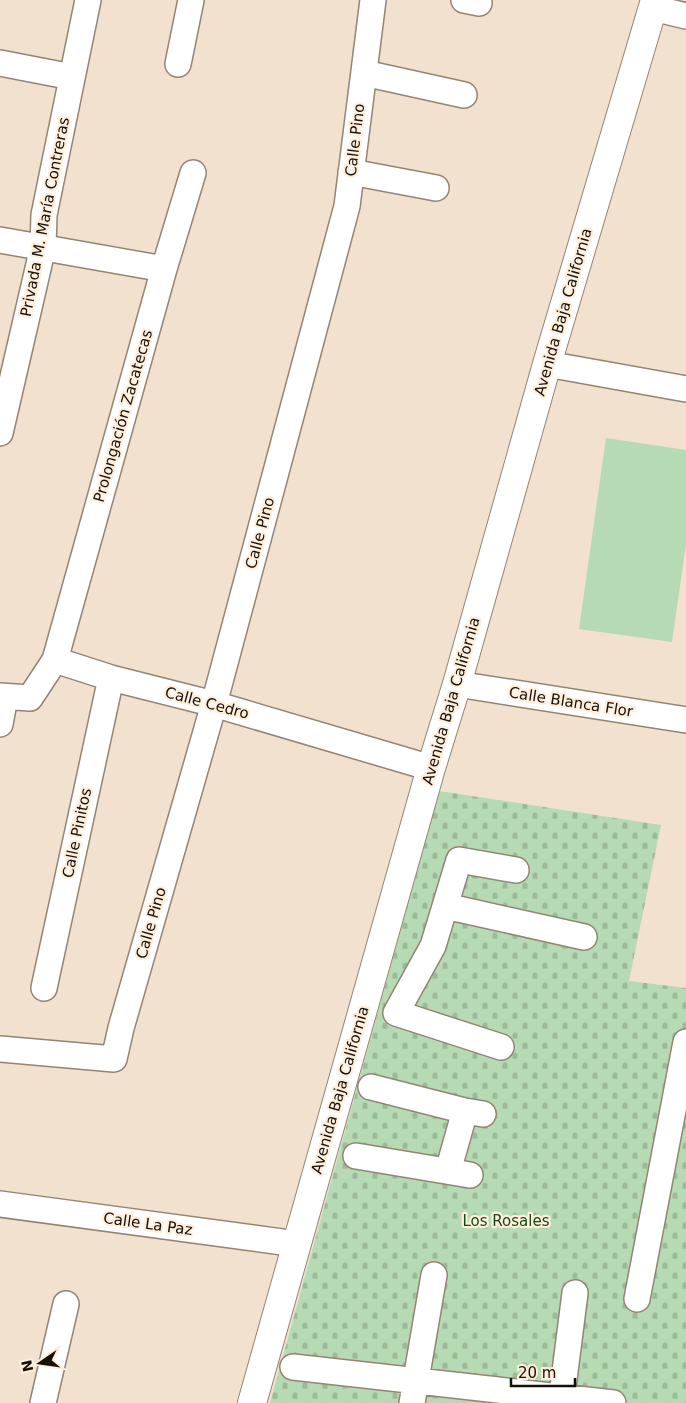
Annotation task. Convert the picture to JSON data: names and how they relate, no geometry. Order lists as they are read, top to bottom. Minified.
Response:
{"streets":{"main road":["Avenida Baja California"],"street":["Calle Pino","Privada M. María Contreras","Prolongación Zacatecas","Calle Blanca Flor","Calle Cedro","Calle Pinitos","Calle La Paz"]},"crossings":[["Calle Pino","Calle Cedro"],["Avenida Baja California","Calle Blanca Flor"],["Avenida Baja California","Calle Cedro"],["Avenida Baja California","Calle La Paz"],["Prolongación Zacatecas","Calle Cedro"],["Calle Cedro","Calle Pinitos"]],"parks":["Los Rosales"],"scale_bar":"20 m","north":"left"}
